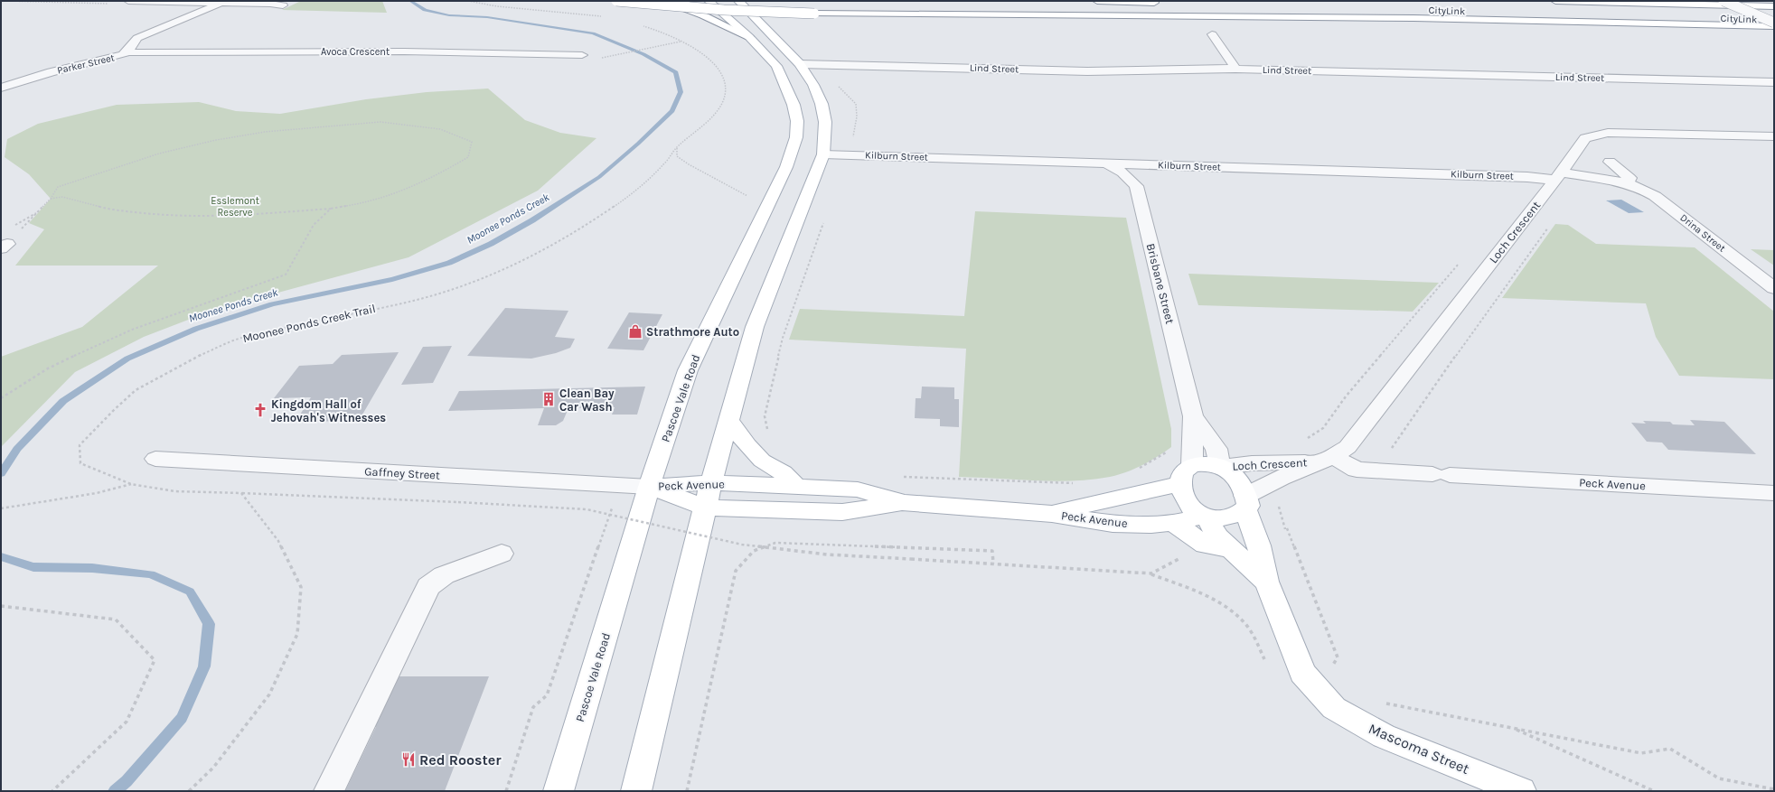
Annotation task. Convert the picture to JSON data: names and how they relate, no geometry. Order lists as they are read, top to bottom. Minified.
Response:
{"streets":{"main road":["CityLink","Pascoe Vale Road","Peck Avenue","Mascoma Street"],"street":["Avoca Crescent","Parker Street","Lind Street","Kilburn Street","Loch Crescent","Drina Street","Brisbane Street","Gaffney Street"],"path":["Moonee Ponds Creek Trail"]},"crossings":[["Avoca Crescent","Parker Street"],["Kilburn Street","Loch Crescent"],["Kilburn Street","Drina Street"],["Kilburn Street","Brisbane Street"],["Loch Crescent","Drina Street"],["Loch Crescent","Brisbane Street"],["Loch Crescent","Peck Avenue"],["Loch Crescent","Mascoma Street"],["Brisbane Street","Peck Avenue"],["Brisbane Street","Mascoma Street"],["Pascoe Vale Road","Gaffney Street"],["Pascoe Vale Road","Peck Avenue"],["Gaffney Street","Peck Avenue"],["Peck Avenue","Mascoma Street"]],"water":["Moonee Ponds Creek"],"parks":["Esslemont Reserve"],"places":{"shop":["Strathmore Auto"],"building":["Clean Bay Car Wash"],"church":["Kingdom Hall of Jehovah's Witnesses"],"restaurant":["Red Rooster"]}}
